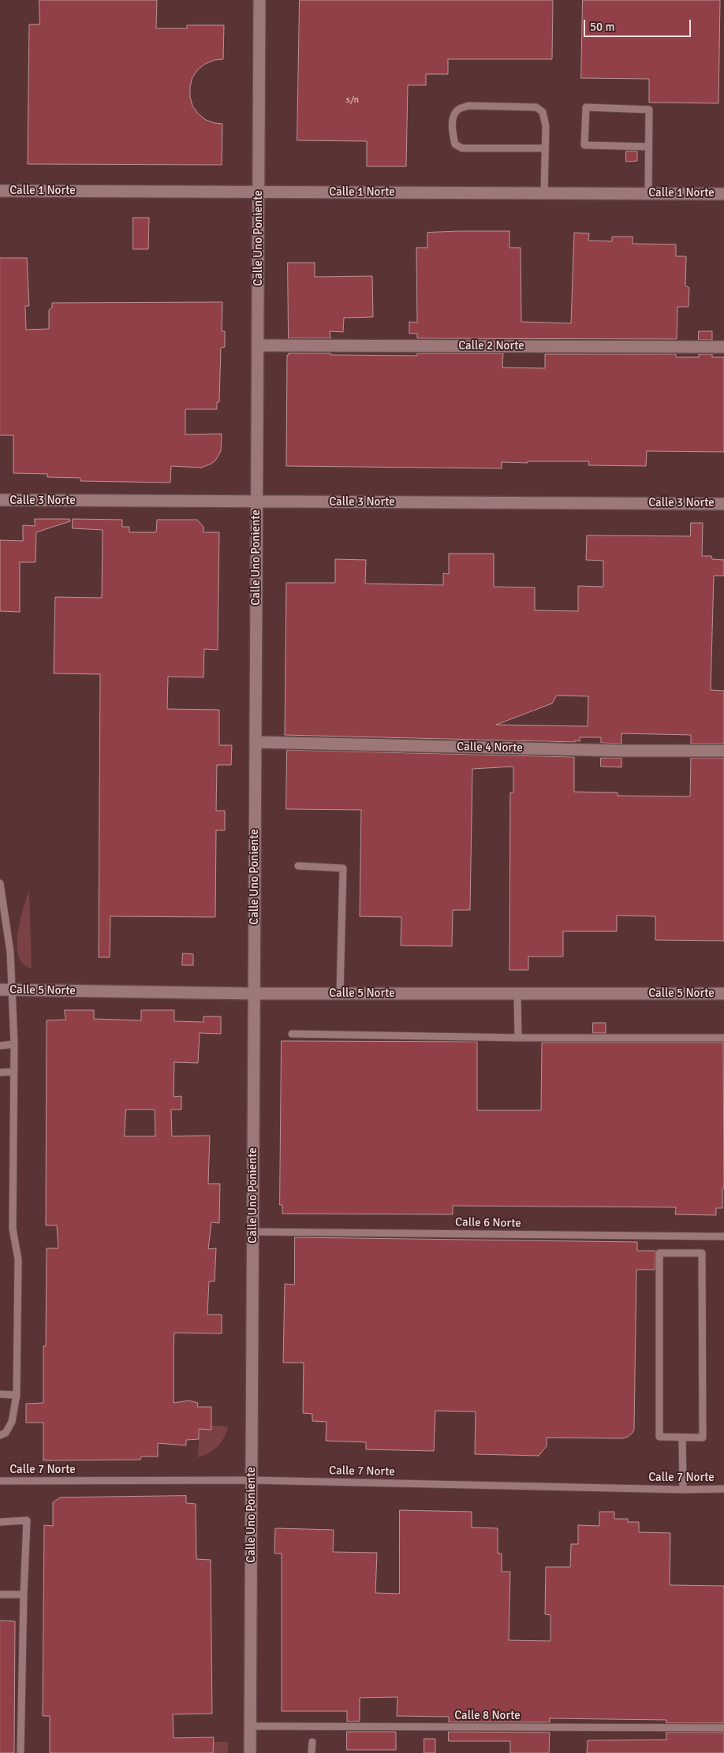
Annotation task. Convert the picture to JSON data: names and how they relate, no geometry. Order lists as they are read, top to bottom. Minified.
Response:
{"streets":{"street":["Calle 1 Norte","Calle Uno Poniente","Calle 2 Norte","Calle 3 Norte","Calle 4 Norte","Calle 5 Norte"],"lane":["Calle 6 Norte","Calle 7 Norte","Calle 8 Norte"]},"crossings":[["Calle 1 Norte","Calle Uno Poniente"],["Calle Uno Poniente","Calle 2 Norte"],["Calle Uno Poniente","Calle 3 Norte"],["Calle Uno Poniente","Calle 4 Norte"],["Calle Uno Poniente","Calle 5 Norte"],["Calle Uno Poniente","Calle 6 Norte"],["Calle Uno Poniente","Calle 7 Norte"],["Calle Uno Poniente","Calle 8 Norte"]],"house_numbers":["s/n"],"scale_bar":"50 m"}
